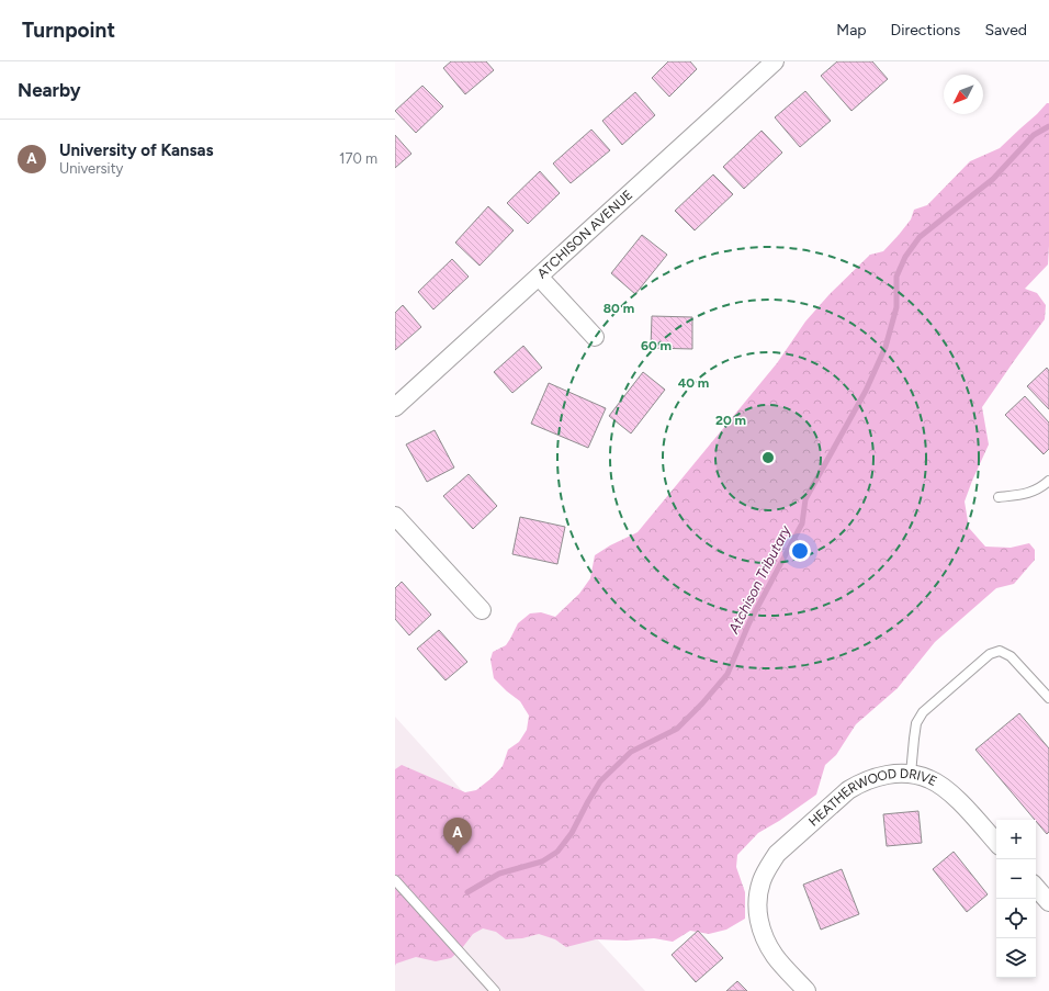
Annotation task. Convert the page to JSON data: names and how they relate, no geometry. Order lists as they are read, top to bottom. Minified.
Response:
{"streets":{"street":["ATCHISON AVENUE","HEATHERWOOD DRIVE"]},"water":["Atchison Tributary"],"north":"bottom left","page":{"header":"Turnpoint","nav":["Map","Directions","Saved"],"heading":"Nearby","list":[{"mark":"A","name":"University of Kansas","note":"University","value":"170 m"}],"pins":"A","map_buttons":["+","−"]},"rings":["80 m","60 m","40 m","20 m"]}
